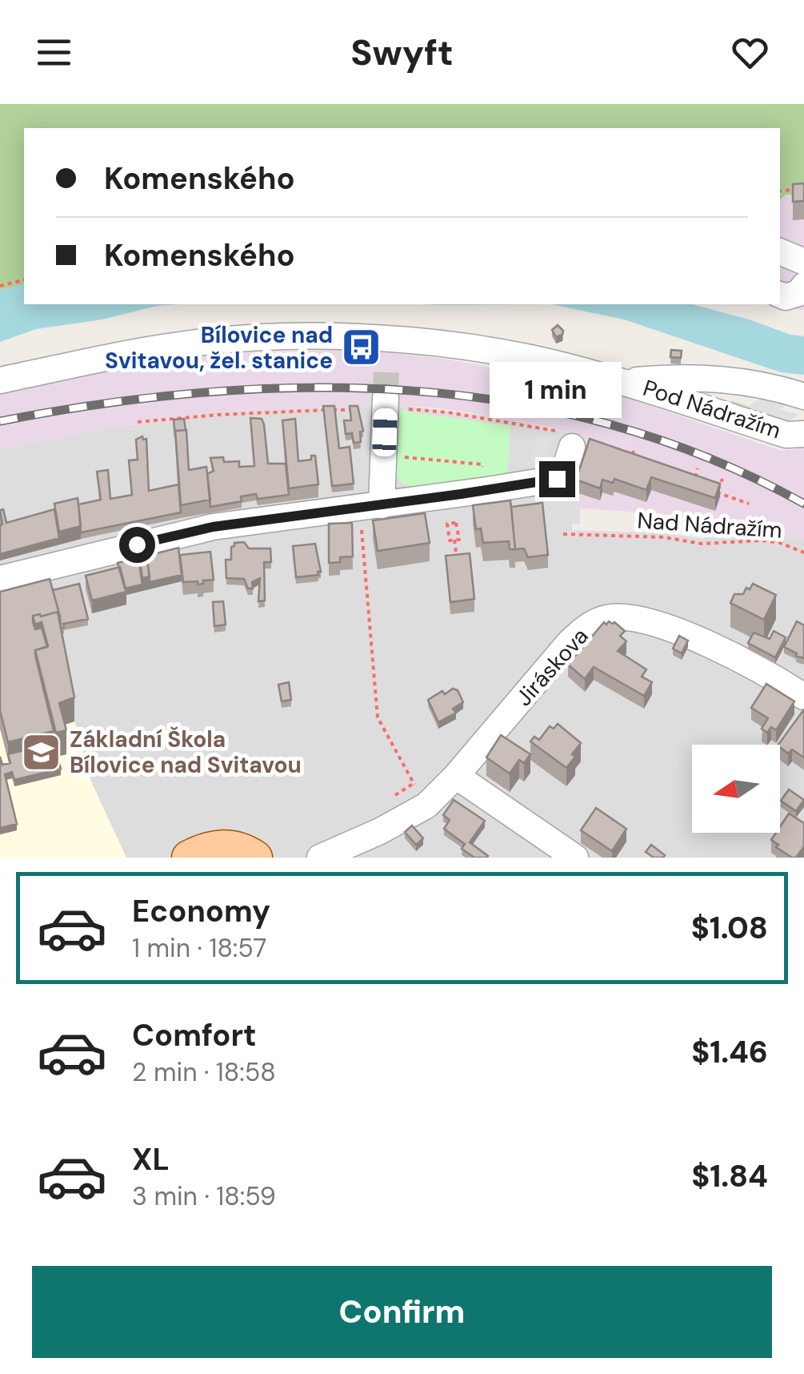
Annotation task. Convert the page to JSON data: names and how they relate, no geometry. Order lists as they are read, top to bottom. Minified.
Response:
{"streets":{"street":["Pod Nádražím","Jiráskova"],"path":["Nad Nádražím"]},"places":{"bus stop":["Bílovice nad Svitavou, žel. stanice"],"school or university":["Základní Škola Bílovice nad Svitavou"]},"north":"left","page":{"header":"Swyft","banner":["Komenského","Komenského"],"bubble":"1 min","list":[{"name":"Economy","note":"1 min · 18:57","value":"$1.08"},{"name":"Comfort","note":"2 min · 18:58","value":"$1.46"},{"name":"XL","note":"3 min · 18:59","value":"$1.84"}],"buttons":"Confirm"}}
